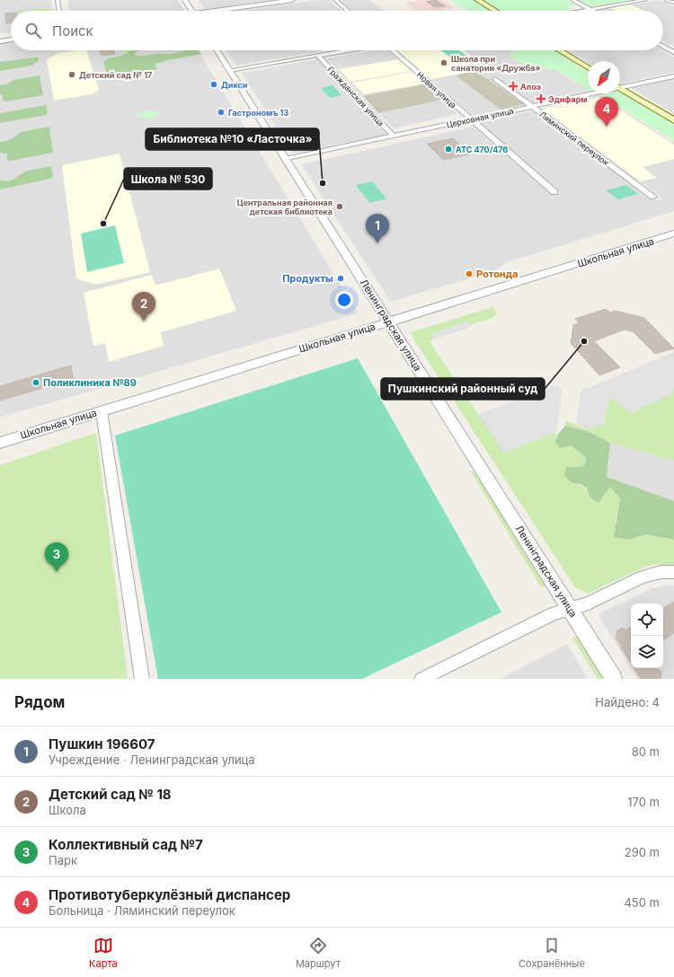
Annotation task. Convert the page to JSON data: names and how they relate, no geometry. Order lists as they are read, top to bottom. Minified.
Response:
{"streets":{"street":["Новая улица","Гражданская улица","Церковная улица","Ляминский переулок","Школьная улица","Ленинградская улица"]},"crossings":[["Новая улица","Церковная улица"],["Гражданская улица","Церковная улица"],["Церковная улица","Ляминский переулок"],["Церковная улица","Ленинградская улица"],["Школьная улица","Ленинградская улица"]],"places":{"other":["Школа при санатории «Дружба»","Детский сад № 17","Дикси","Гастрономъ 13","АТС 470/476","Библиотека №10 «Ласточка»","Центральная районная детская библиотека","Школа № 530","Ротонда","Продукты","Пушкинский районный суд","Поликлиника №89"],"health":["Алоэ","Эдифарм"]},"north":"bottom left","page":{"search":"Поиск","pins":["4","1","2","3"],"heading":["Рядом","Найдено: 4"],"list":[{"mark":"1","name":"Пушкин 196607","note":"Учреждение · Ленинградская улица","value":"80 m"},{"mark":"2","name":"Детский сад № 18","note":"Школа","value":"170 m"},{"mark":"3","name":"Коллективный сад №7","note":"Парк","value":"290 m"},{"mark":"4","name":"Противотуберкулёзный диспансер","note":"Больница · Ляминский переулок","value":"450 m"}],"nav":["Карта","Маршрут","Сохранённые"]}}
